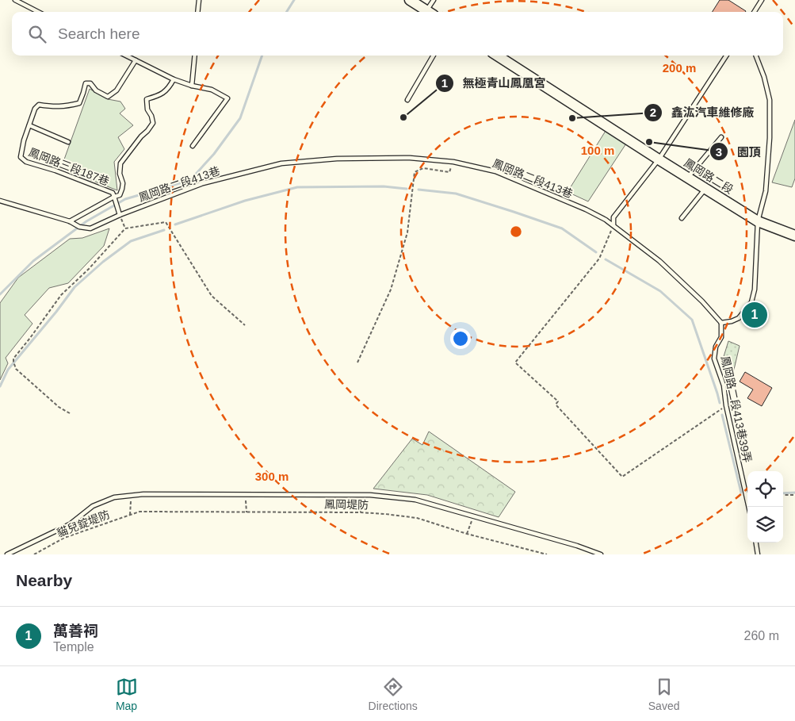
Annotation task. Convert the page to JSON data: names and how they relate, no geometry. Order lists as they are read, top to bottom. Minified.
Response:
{"streets":{"street":["鳳岡路二段"],"lane":["鳳岡路三段187巷","鳳岡路二段413巷","鳳岡路二段413巷39弄"],"path":["鳳岡堤防","貓兒錠堤防"]},"crossings":[["鳳岡路三段187巷","鳳岡路二段413巷"],["鳳岡路二段413巷","鳳岡路二段413巷39弄"],["鳳岡堤防","貓兒錠堤防"]],"places":["無極青山鳳凰宮","鑫汯汽車維修廠","園頂"],"page":{"search":"Search here","pins":"1","heading":"Nearby","list":[{"mark":"1","name":"萬善祠","note":"Temple","value":"260 m"}],"nav":["Map","Directions","Saved"]},"rings":["200 m","100 m","300 m"]}
